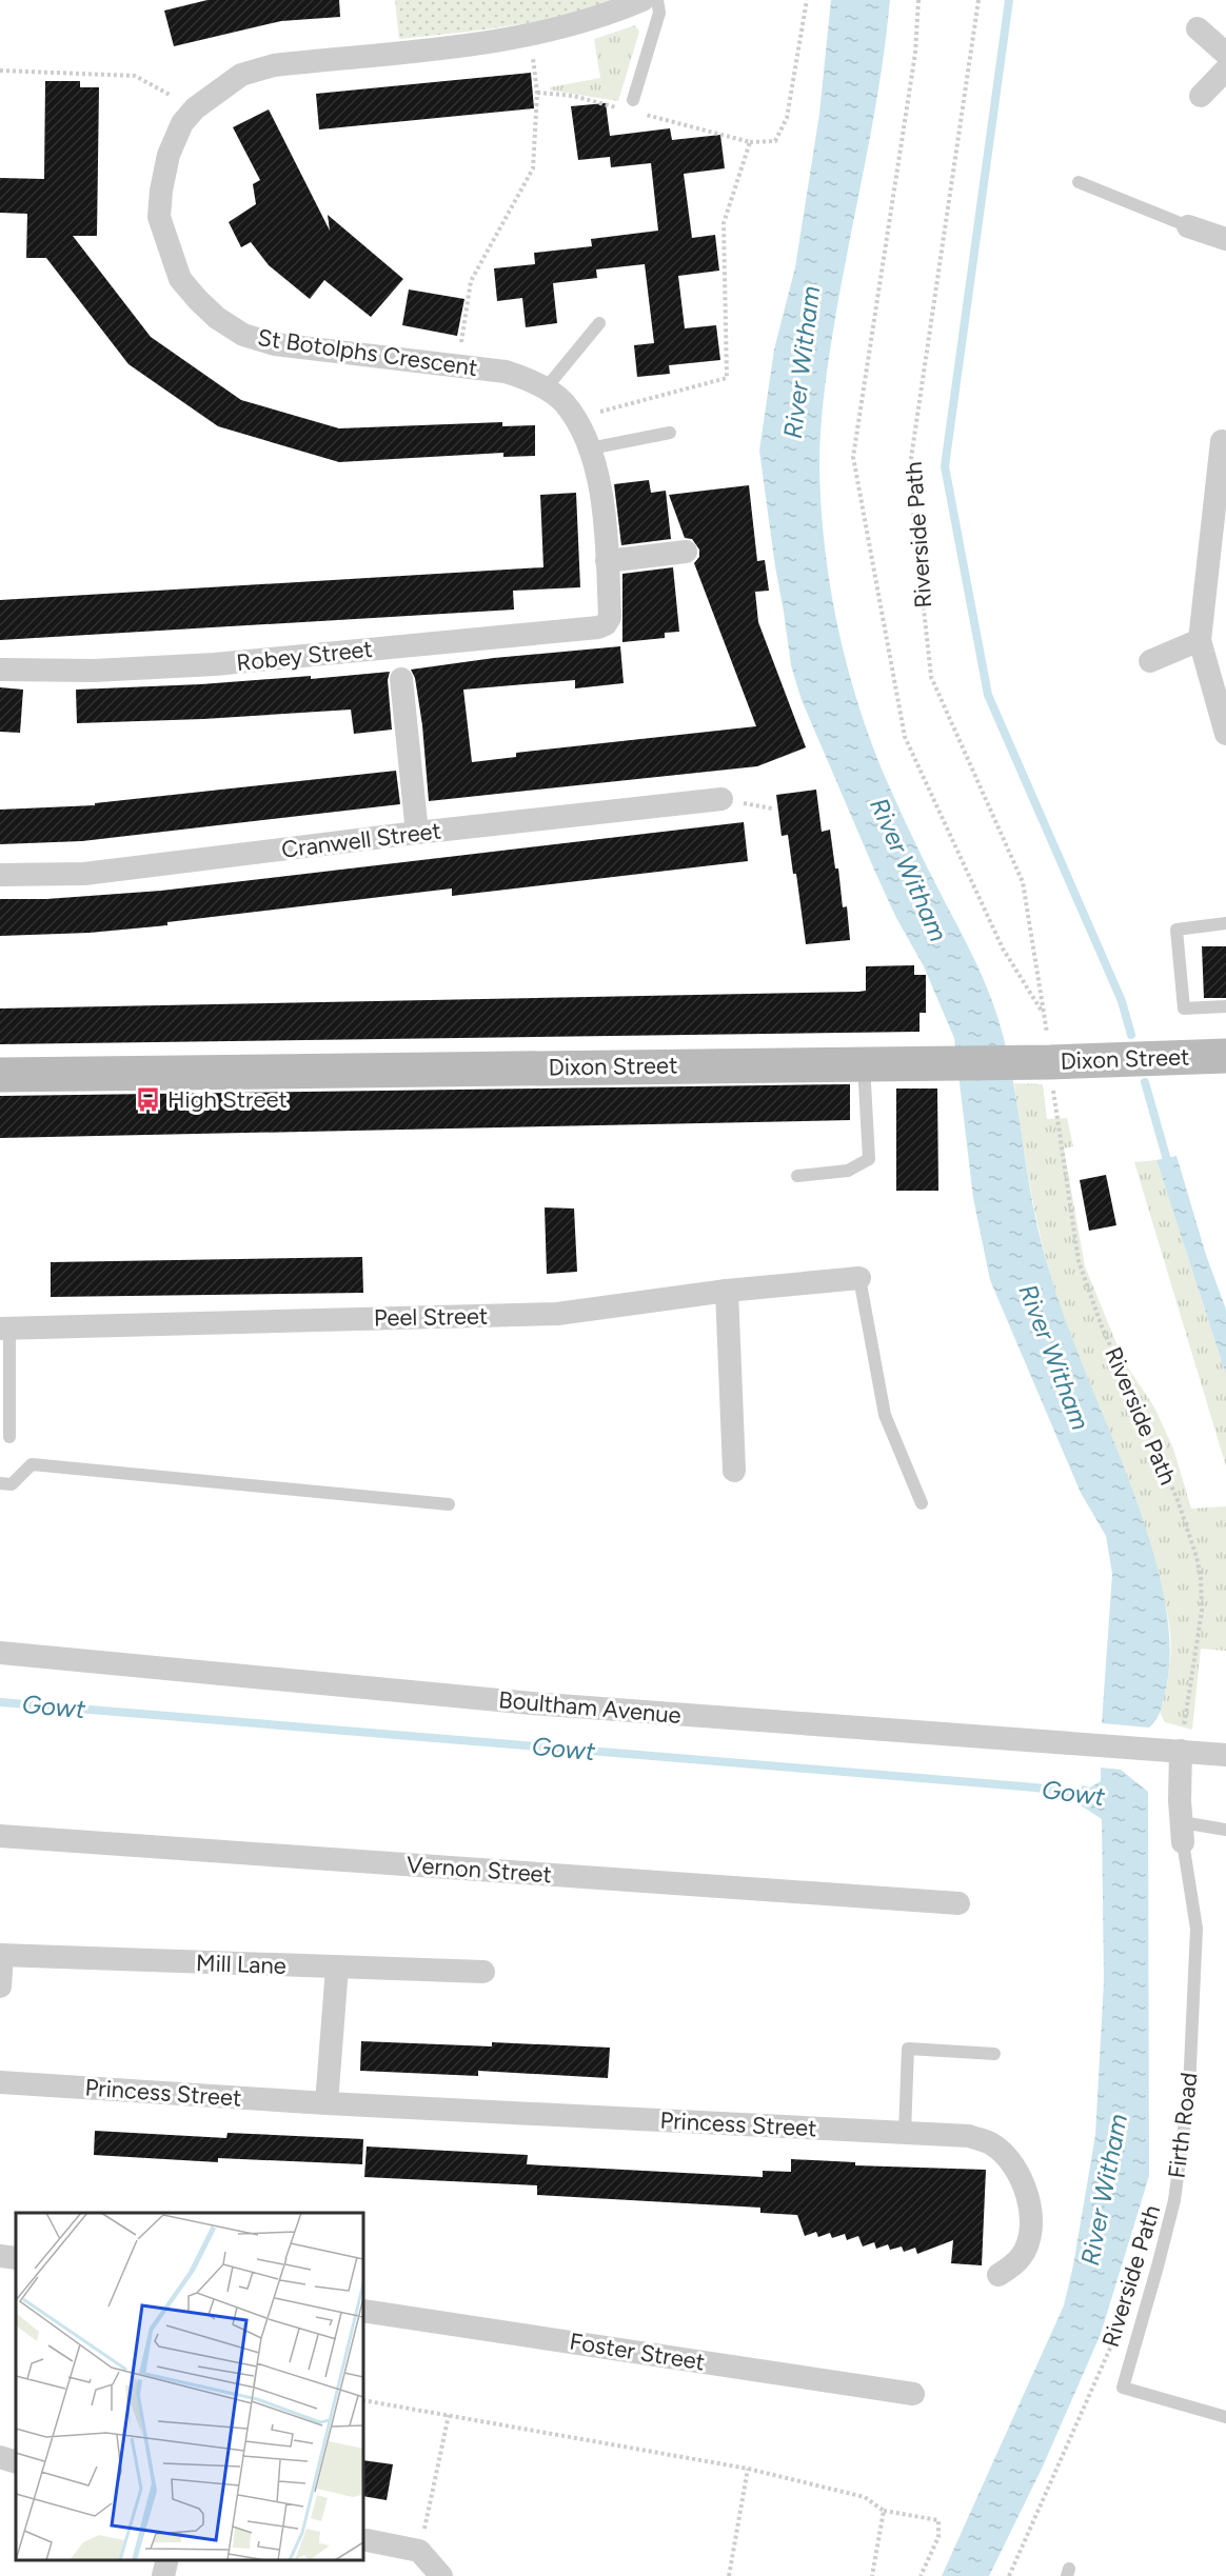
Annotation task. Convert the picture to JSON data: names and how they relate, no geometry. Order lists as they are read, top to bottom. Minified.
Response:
{"streets":{"street":["St Botolphs Crescent","Robey Street","Cranwell Street","Dixon Street","Peel Street","Boultham Avenue","Vernon Street","Mill Lane","Princess Street","Firth Road","Foster Street"],"path":["Riverside Path"]},"crossings":[["St Botolphs Crescent","Robey Street"],["Riverside Path","Dixon Street"],["Riverside Path","Boultham Avenue"],["Riverside Path","Firth Road"],["Boultham Avenue","Firth Road"]],"water":["River Witham","Gowt"],"places":{"bus stop":["High Street"]}}
